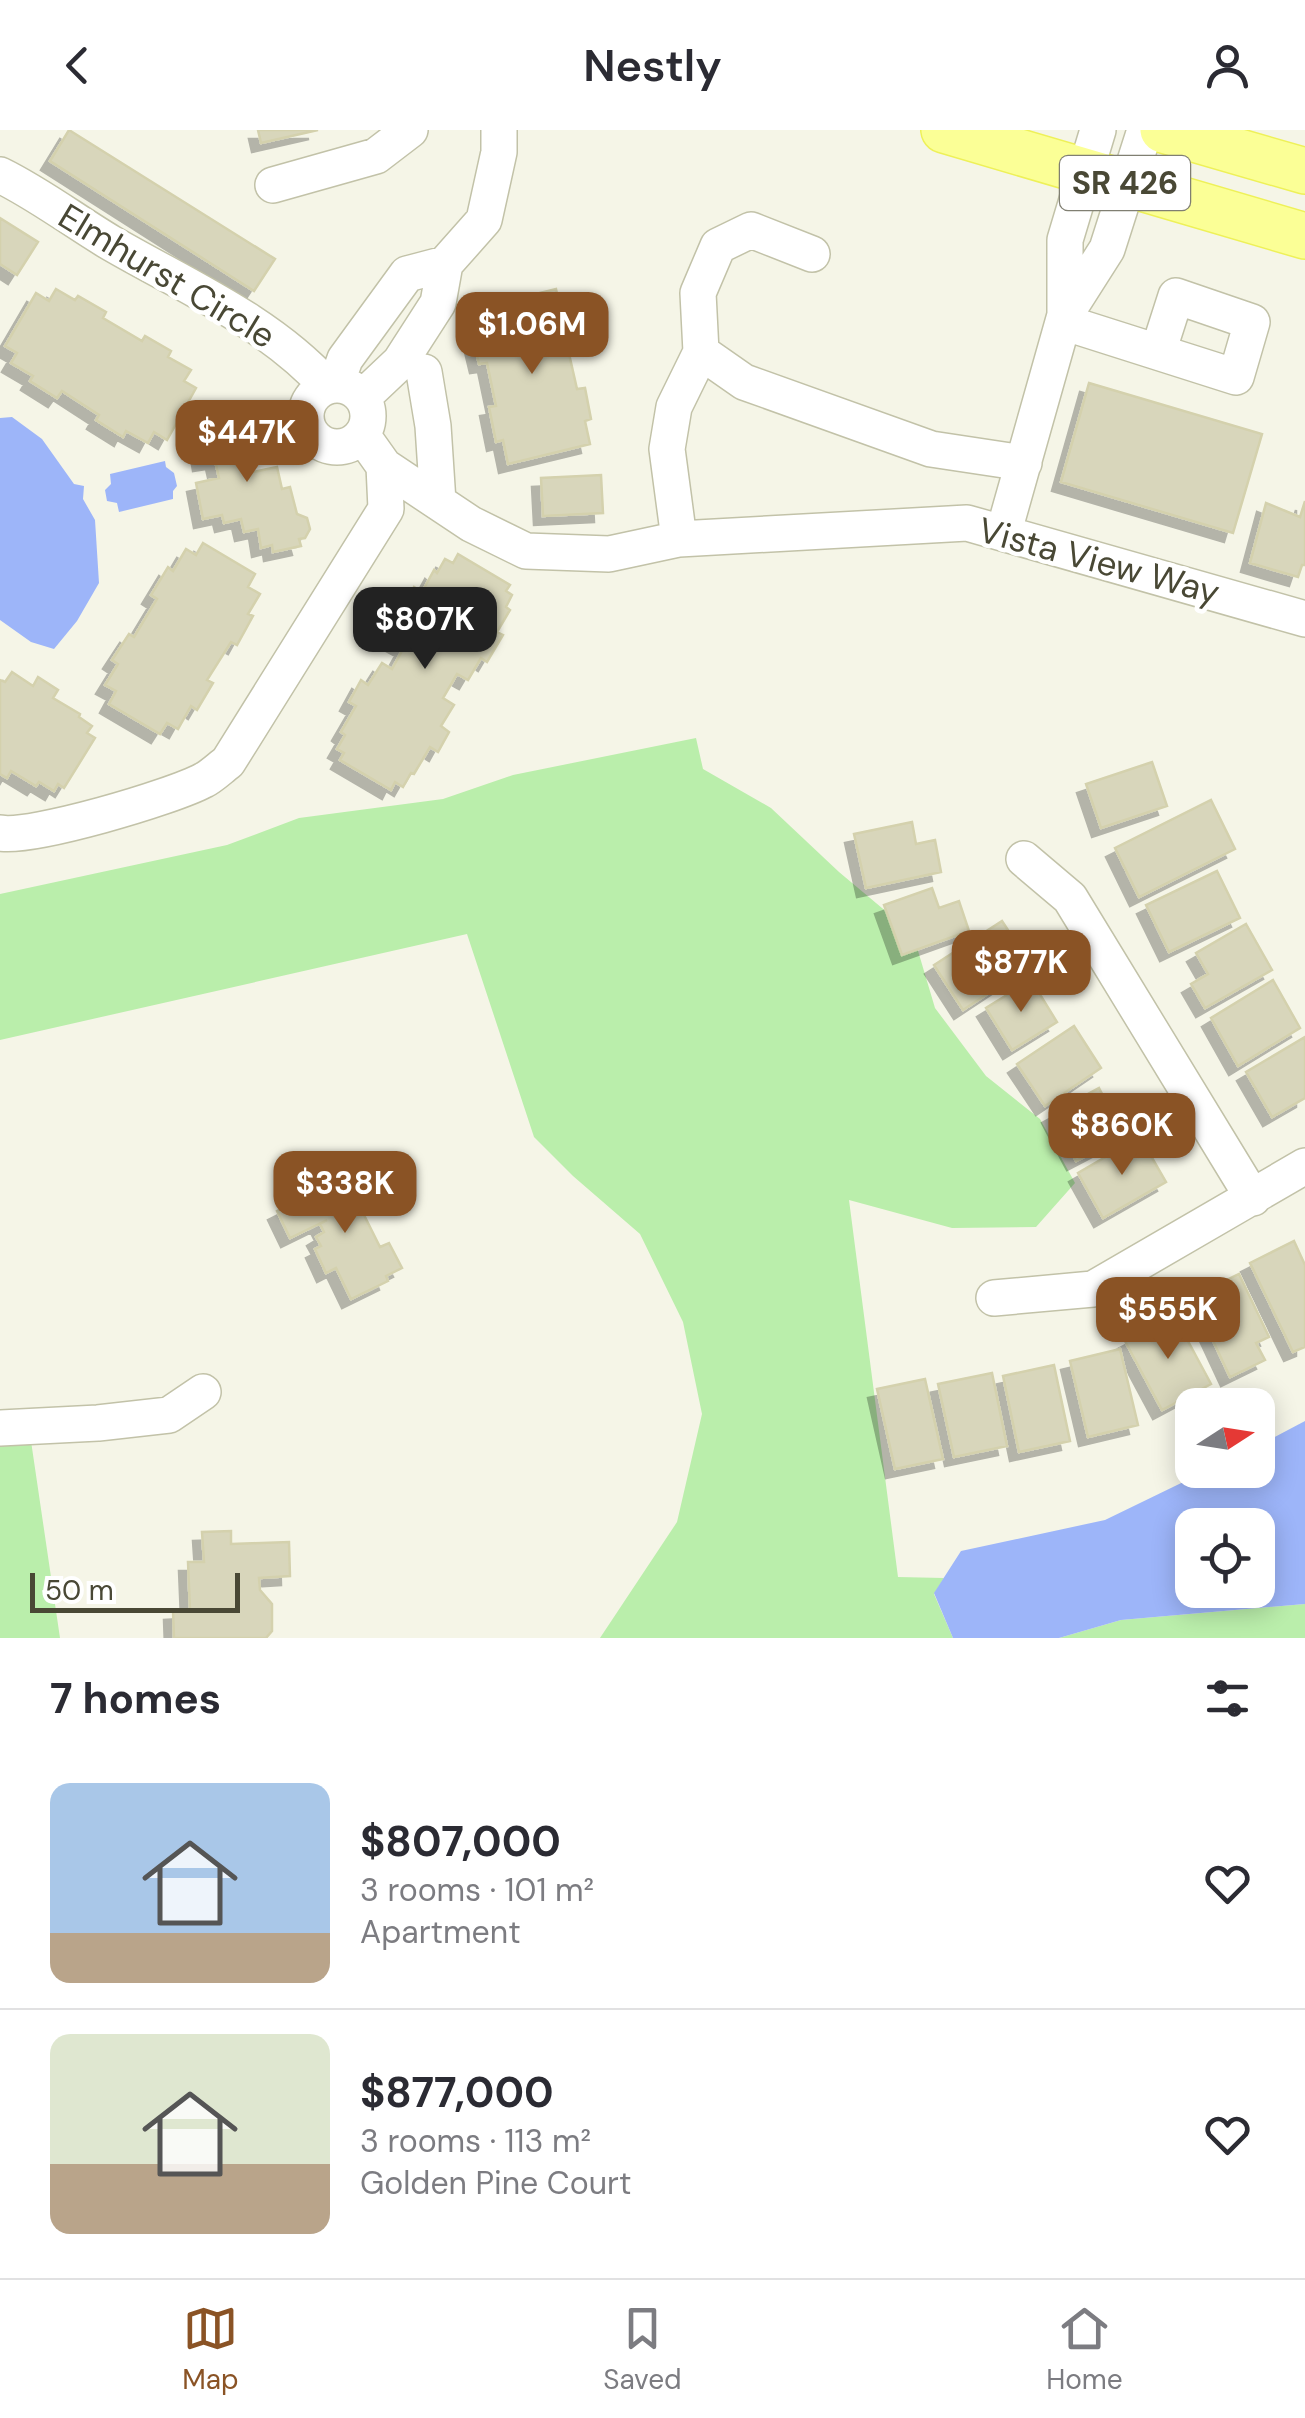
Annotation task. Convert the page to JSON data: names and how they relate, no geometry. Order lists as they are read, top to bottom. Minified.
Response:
{"streets":{"main road":["SR 426"],"street":["Elmhurst Circle","Vista View Way"]},"scale_bar":"50 m","north":"right","page":{"header":"Nestly","price":["$1.06M","$447K","$807K","$877K","$860K","$338K","$555K"],"scale":"50 m","heading":"7 homes","list":[{"name":"$807,000","note":"3 rooms · 101 m² · Apartment"},{"name":"$877,000","note":"3 rooms · 113 m² · Golden Pine Court"}],"tabs":["Map","Saved","Home"]}}
